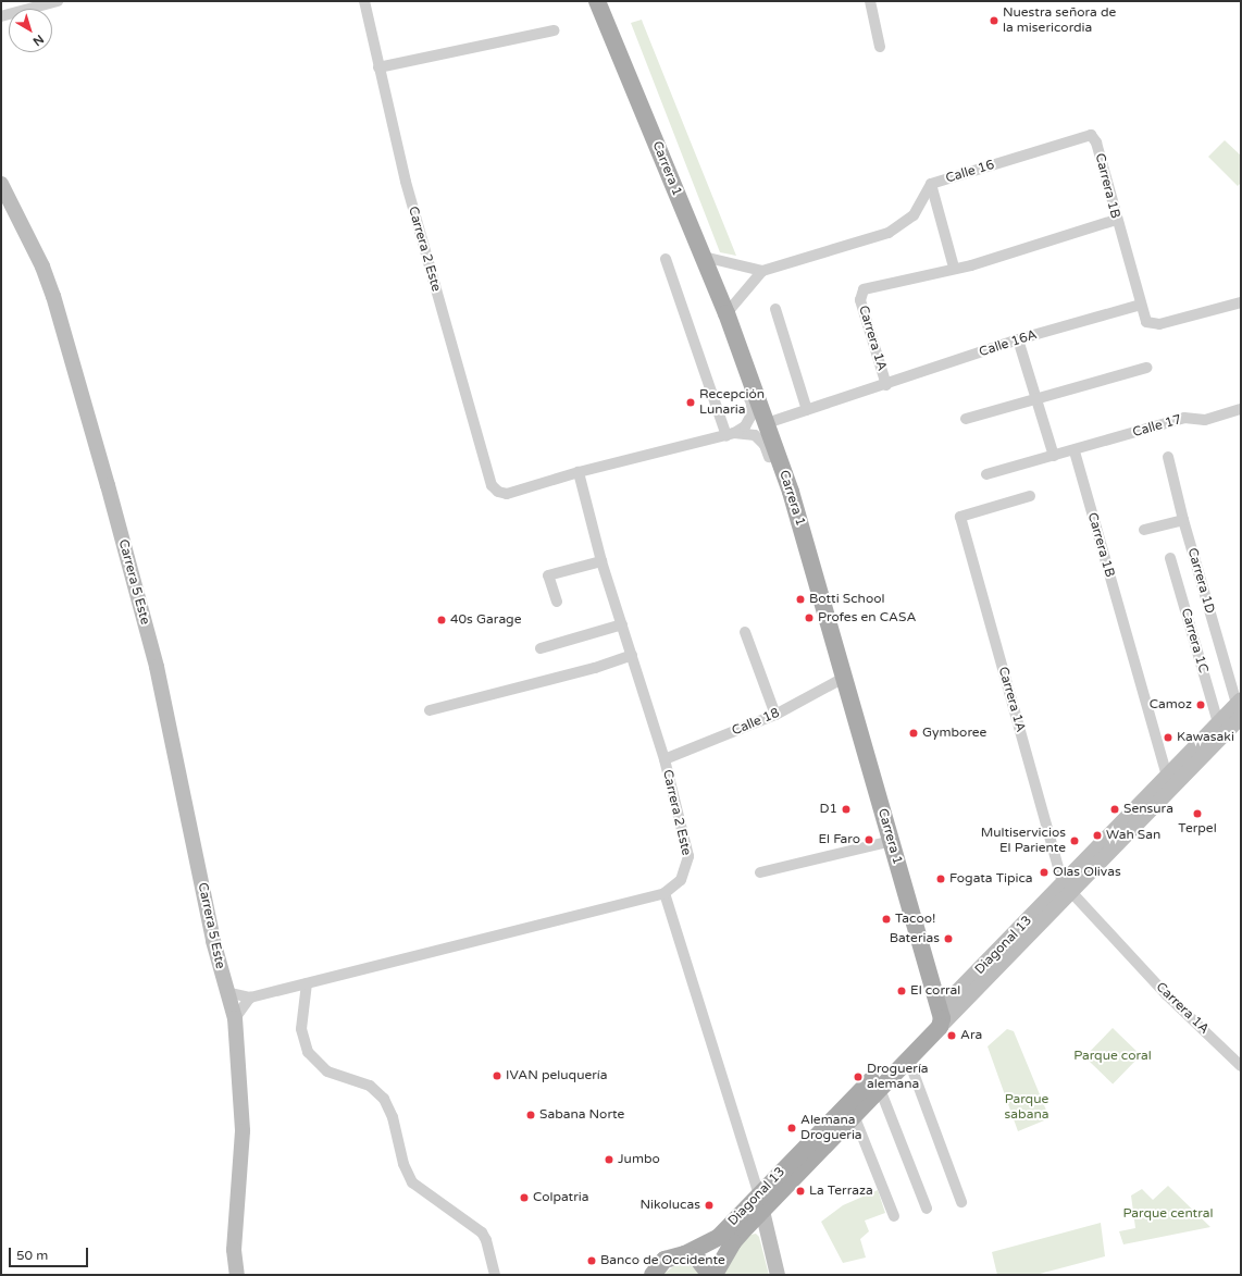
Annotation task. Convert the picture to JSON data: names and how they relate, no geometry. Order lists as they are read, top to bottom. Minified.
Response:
{"streets":{"main road":["Carrera 1","Diagonal 13"],"street":["Calle 16","Carrera 1B","Carrera 2 Este","Carrera 1A","Calle 16A","Calle 17","Carrera 1D","Carrera 5 Este","Carrera 1C","Calle 18"]},"crossings":[["Carrera 1","Calle 16A"],["Carrera 1","Calle 18"],["Carrera 1","Diagonal 13"],["Calle 16","Carrera 1B"],["Carrera 1B","Calle 16A"],["Carrera 1B","Calle 17"],["Carrera 1B","Diagonal 13"],["Carrera 2 Este","Calle 18"],["Carrera 1A","Calle 16A"],["Carrera 1A","Diagonal 13"],["Carrera 1D","Diagonal 13"],["Carrera 1C","Diagonal 13"]],"parks":["Parque coral","Parque sabana","Parque central"],"places":["Nuestra señora de la misericordia","Recepción Lunaria","Botti School","Profes en CASA","40s Garage","Camoz","Gymboree","Kawasaki","D1","Sensura","Terpel","Wah San","El Faro","Multiservicios El Pariente","Olas Olivas","Fogata Tipica","Tacoo!","Baterias","El corral","Ara","IVAN peluquería","Droguería alemana","Sabana Norte","Alemana Drogueria","Jumbo","La Terraza","Colpatria","Nikolucas","Banco de Occidente"],"scale_bar":"50 m","north":"bottom right"}
